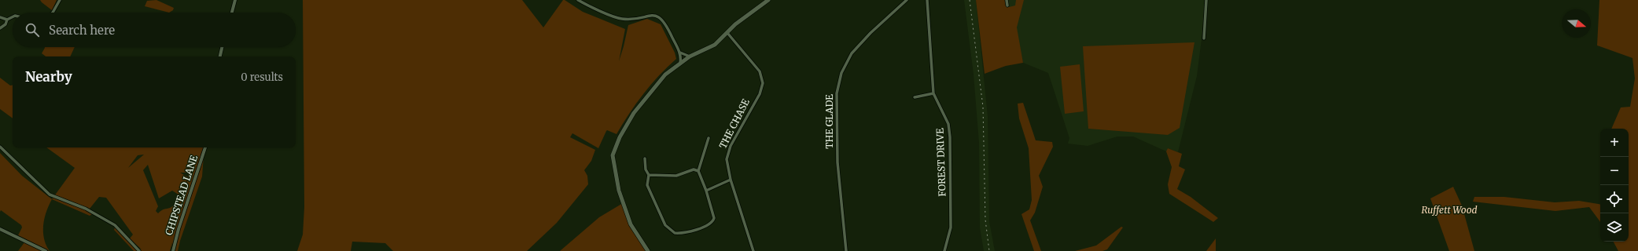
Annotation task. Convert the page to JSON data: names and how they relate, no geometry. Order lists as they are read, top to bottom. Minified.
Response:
{"streets":{"street":["THE GLADE","THE CHASE","FOREST DRIVE","CHIPSTEAD LANE"]},"parks":["Ruffett Wood"],"north":"right","page":{"search":"Search here","heading":["Nearby","0 results"],"map_buttons":["+","−"]}}
